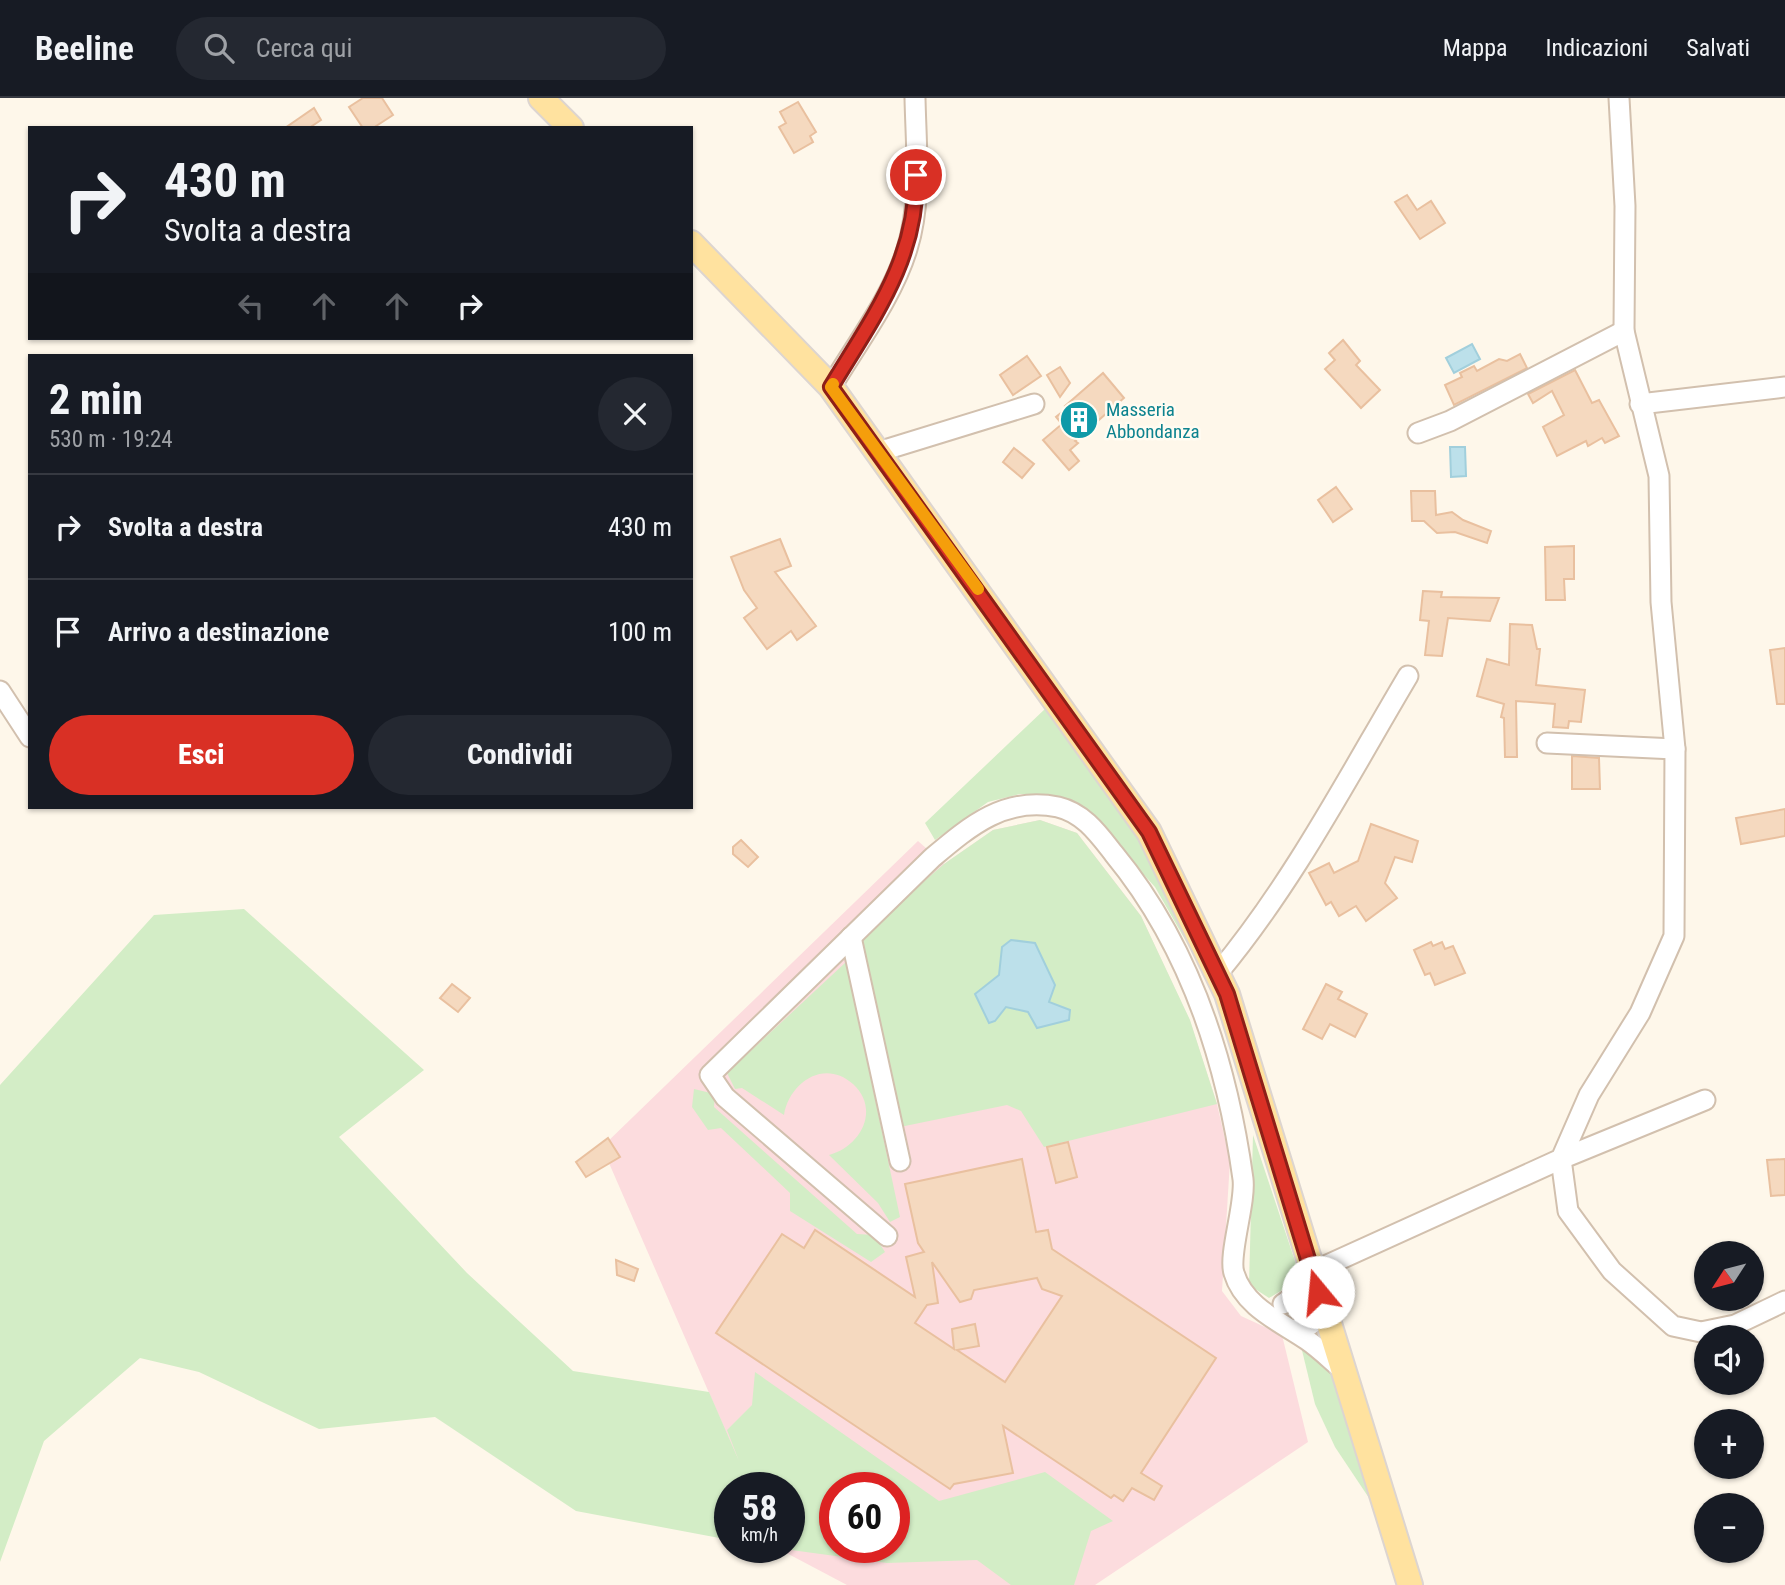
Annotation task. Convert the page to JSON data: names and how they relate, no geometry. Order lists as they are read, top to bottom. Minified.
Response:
{"places":{"building":["Masseria Abbondanza"]},"north":"bottom left","page":{"header":"Beeline","search":"Cerca qui","nav":["Mappa","Indicazioni","Salvati"],"turn":["430 m","Svolta a destra"],"heading":["2 min","530 m · 19:24"],"list":[{"name":"Svolta a destra","value":"430 m"},{"name":"Arrivo a destinazione","value":"100 m"}],"buttons":["Esci","Condividi"],"map_buttons":["+","−"],"speed":"58 km/h","limit":"60"}}
